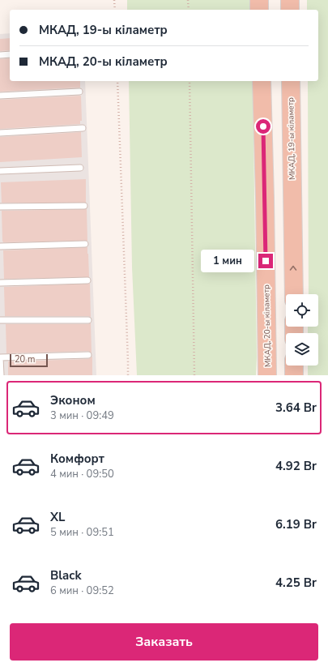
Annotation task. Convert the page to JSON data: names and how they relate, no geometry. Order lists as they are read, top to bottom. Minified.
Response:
{"streets":{"highway":["МКАД, 19-ы кіламетр","МКАД, 20-ы кіламетр"]},"one_way":["МКАД, 19-ы кіламетр"],"scale_bar":"20 m","page":{"banner":["МКАД, 19-ы кіламетр","МКАД, 20-ы кіламетр"],"bubble":"1 мин","scale":"20 m","list":[{"name":"Эконом","note":"3 мин · 09:49","value":"3.64 Br"},{"name":"Комфорт","note":"4 мин · 09:50","value":"4.92 Br"},{"name":"XL","note":"5 мин · 09:51","value":"6.19 Br"},{"name":"Black","note":"6 мин · 09:52","value":"4.25 Br"}],"buttons":"Заказать"}}
